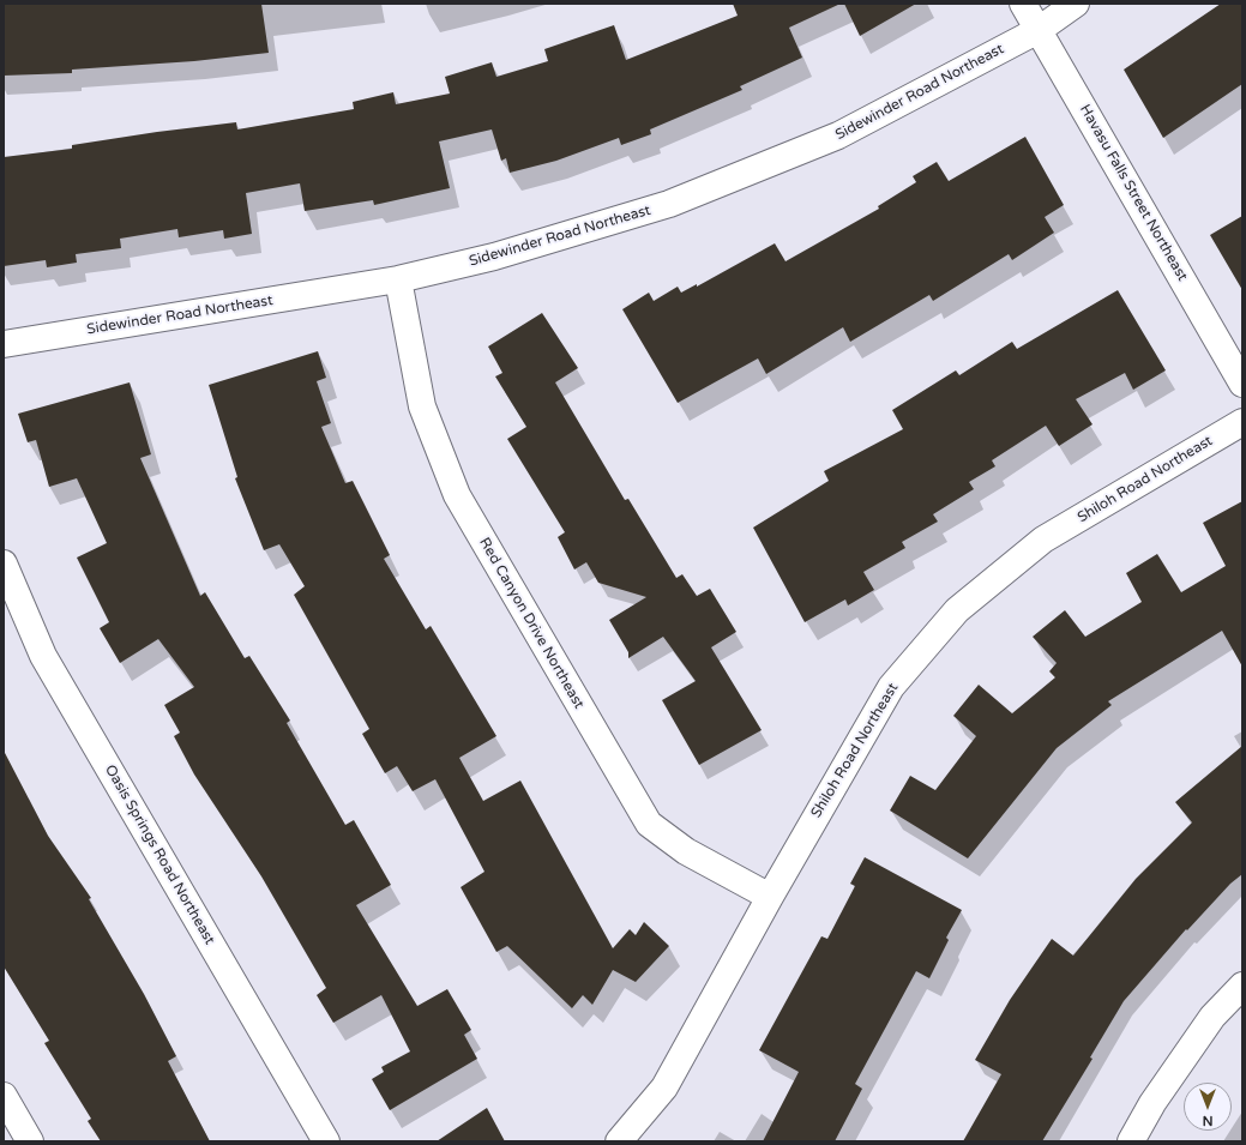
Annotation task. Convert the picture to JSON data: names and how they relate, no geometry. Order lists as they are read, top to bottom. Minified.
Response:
{"streets":{"street":["Sidewinder Road Northeast","Havasu Falls Street Northeast","Shiloh Road Northeast","Red Canyon Drive Northeast","Oasis Springs Road Northeast"]},"crossings":[["Sidewinder Road Northeast","Havasu Falls Street Northeast"],["Sidewinder Road Northeast","Red Canyon Drive Northeast"],["Shiloh Road Northeast","Red Canyon Drive Northeast"]],"north":"bottom"}
